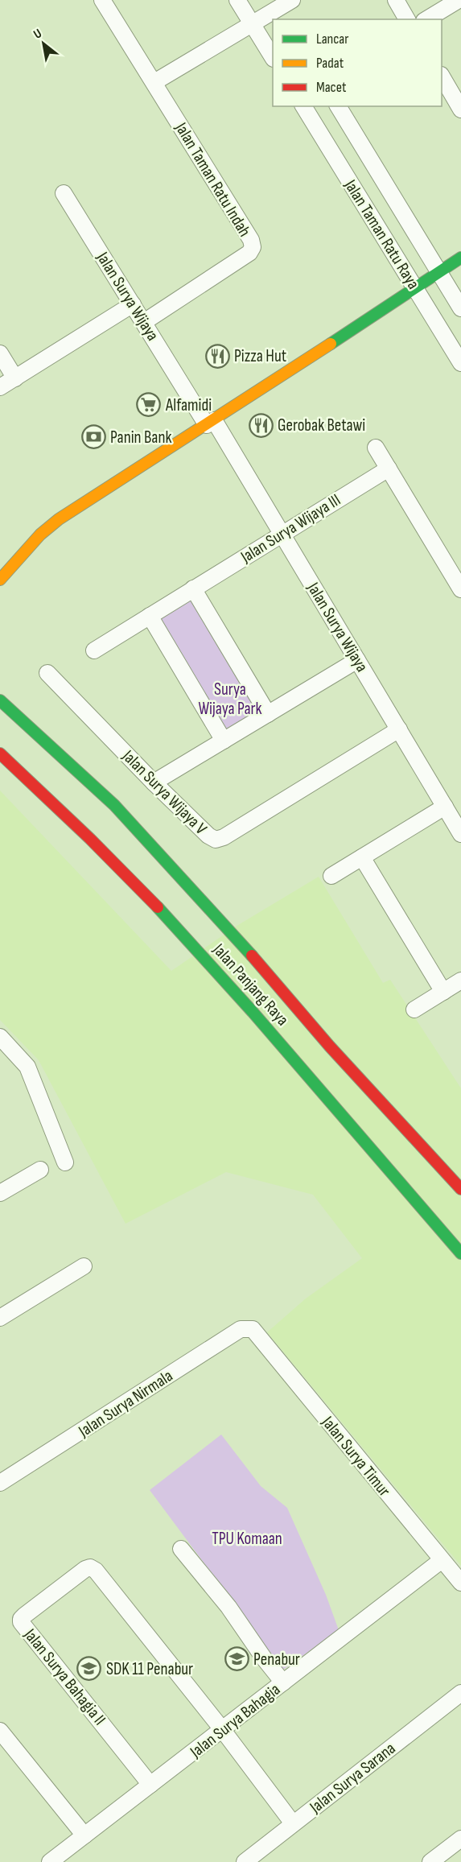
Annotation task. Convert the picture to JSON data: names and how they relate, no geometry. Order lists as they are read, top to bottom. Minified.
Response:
{"streets":{"main road":["Jalan Panjang Raya"],"street":["Jalan Taman Ratu Indah","Jalan Taman Ratu Raya","Jalan Surya Wijaya","Jalan Surya Wijaya III","Jalan Surya Wijaya V","Jalan Surya Nirmala","Jalan Surya Timur","Jalan Surya Bahagia II","Jalan Surya Bahagia","Jalan Surya Sarana"]},"crossings":[["Jalan Taman Ratu Indah","Jalan Surya Wijaya"],["Jalan Surya Wijaya","Jalan Surya Wijaya III"],["Jalan Surya Wijaya","Jalan Surya Wijaya V"],["Jalan Surya Nirmala","Jalan Surya Timur"],["Jalan Surya Timur","Jalan Surya Bahagia"],["Jalan Surya Bahagia II","Jalan Surya Bahagia"]],"parks":["Surya Wijaya Park","TPU Komaan"],"places":{"restaurant":["Pizza Hut","Gerobak Betawi"],"supermarket":["Alfamidi"],"bank":["Panin Bank"],"school or university":["Penabur","SDK 11 Penabur"]},"legend":["Lancar","Padat","Macet"],"north":"top left"}
